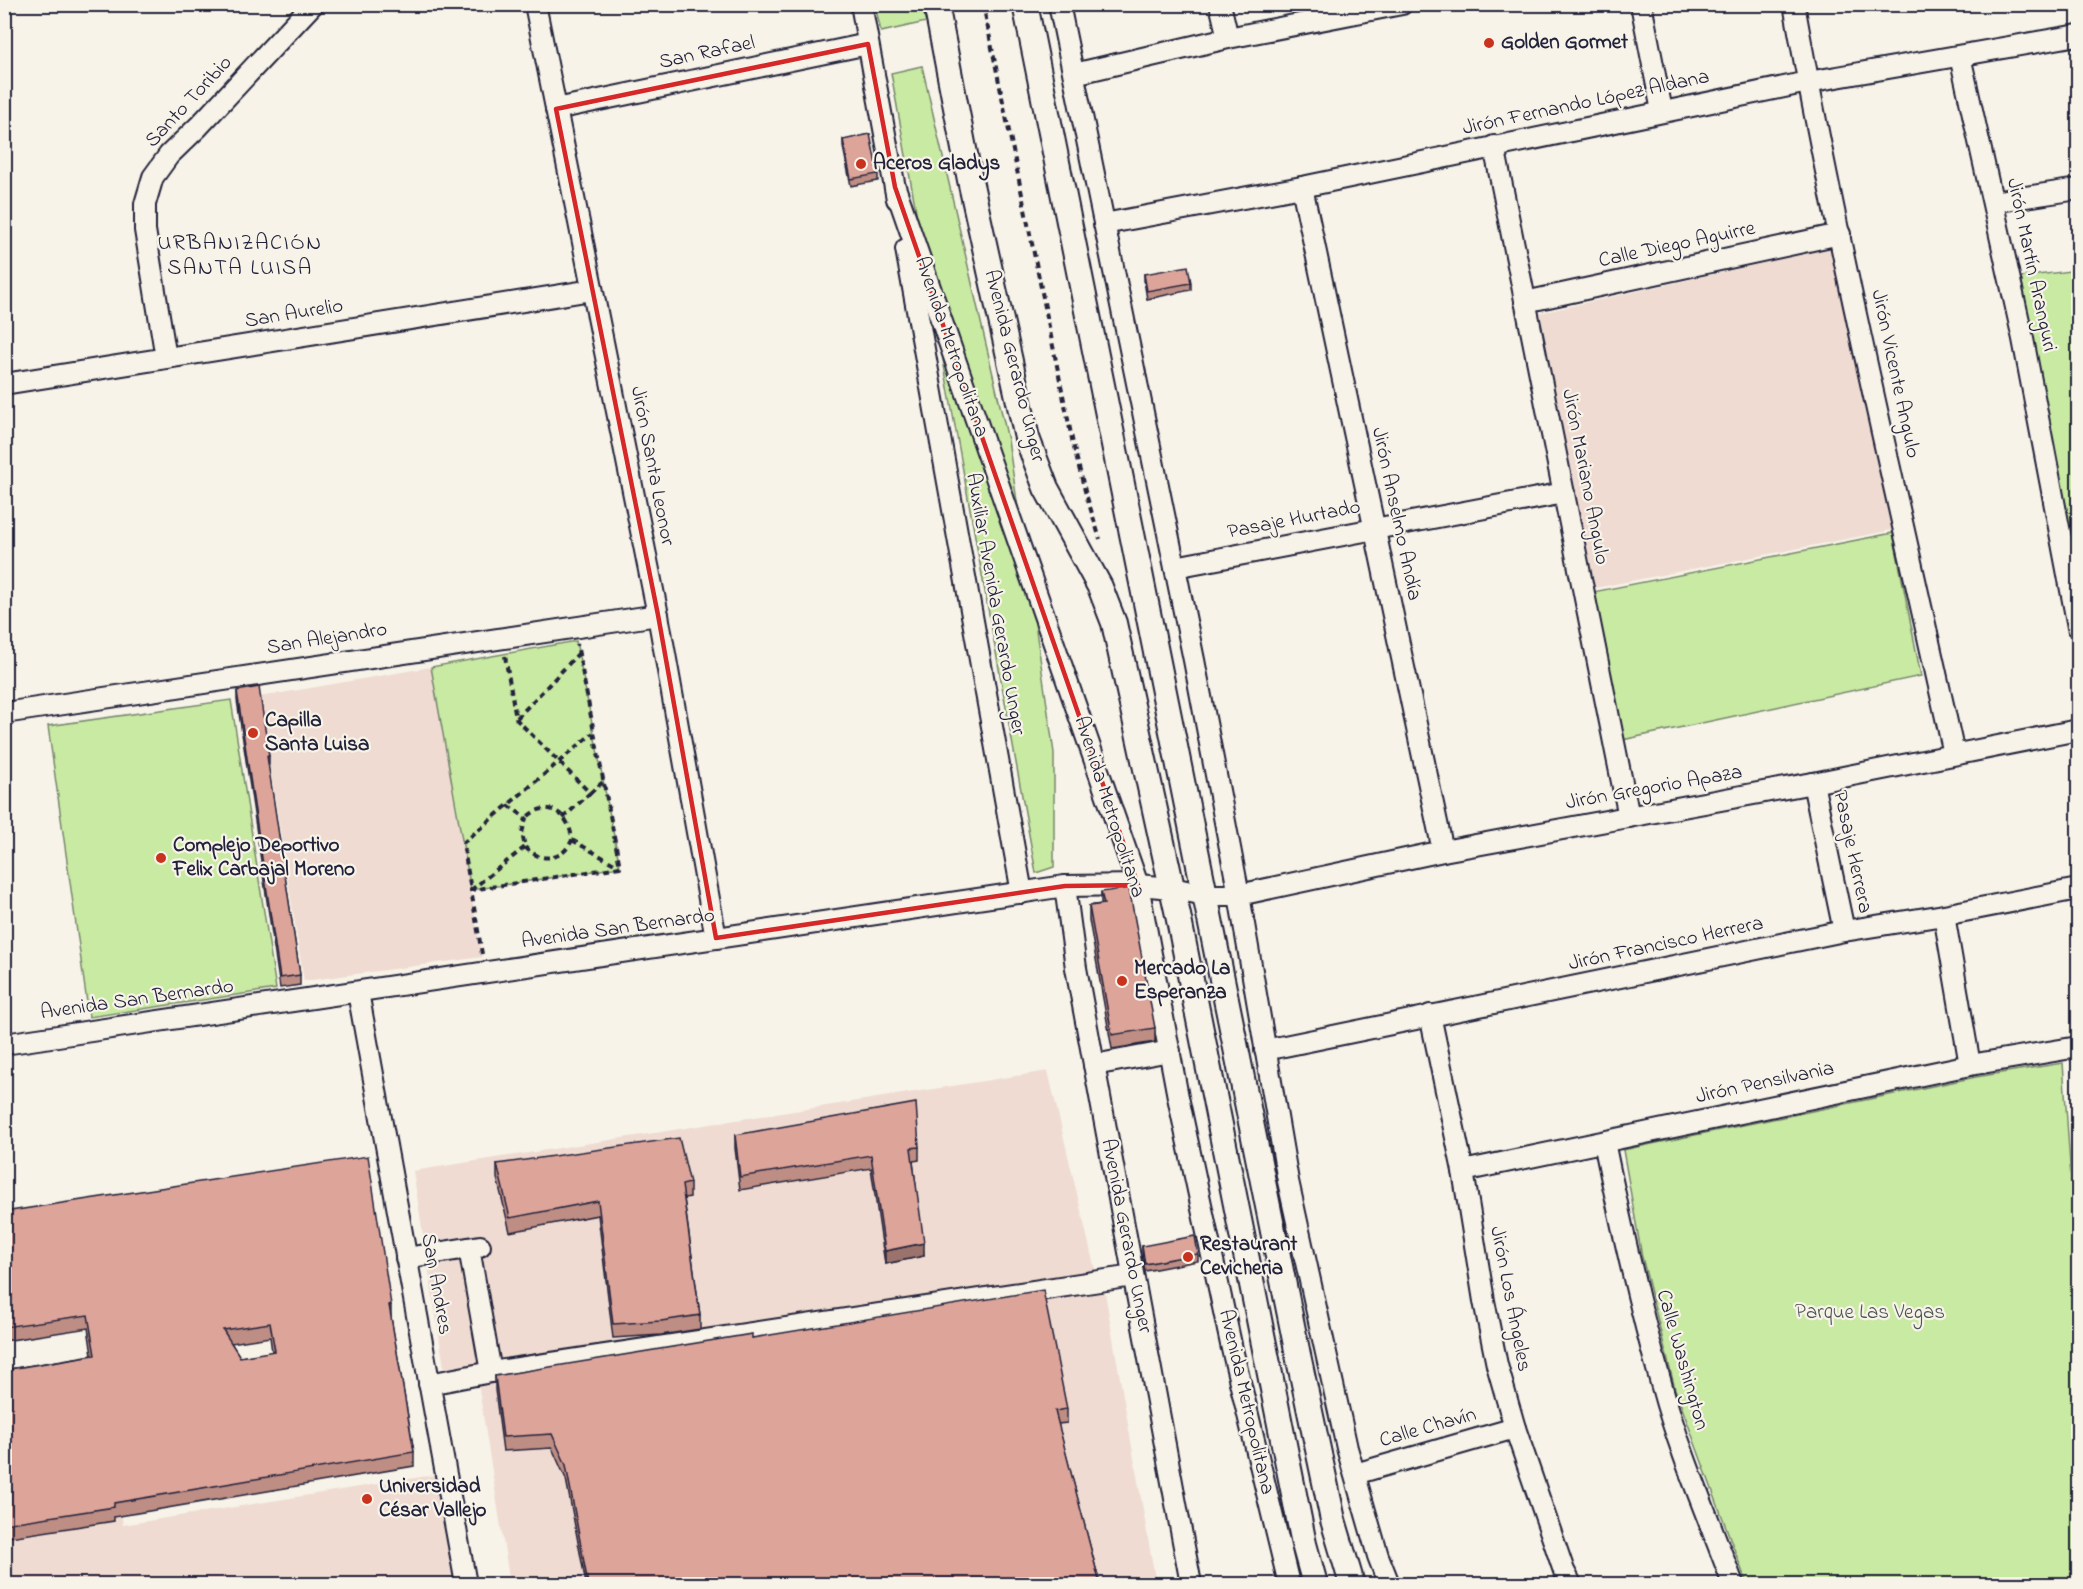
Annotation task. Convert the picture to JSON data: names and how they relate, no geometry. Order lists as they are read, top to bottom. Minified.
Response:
{"streets":{"main road":["Avenida Metropolitana","Avenida Gerardo Unger"],"street":["San Rafael","Santo Toribio","Jirón Fernando López Aldana","Calle Diego Aguirre","Jirón Martín Aranguri","San Aurelio","Jirón Vicente Angulo","Jirón Santa Leonor","Jirón Mariano Angulo","Jirón Anselmo Andía","Pasaje Hurtado","Auxiliar Avenida Gerardo Unger","San Alejandro","Jirón Gregorio Apaza","Pasaje Herrera","Avenida San Bernardo","Jirón Francisco Herrera","Jirón Pensilvania","San Andres","Jirón Los Ángeles","Calle Washington","Calle Chavín"]},"crossings":[["San Rafael","Jirón Santa Leonor"],["San Rafael","Auxiliar Avenida Gerardo Unger"],["Santo Toribio","San Aurelio"],["Jirón Fernando López Aldana","Jirón Martín Aranguri"],["Jirón Fernando López Aldana","Jirón Vicente Angulo"],["Jirón Fernando López Aldana","Jirón Mariano Angulo"],["Jirón Fernando López Aldana","Jirón Anselmo Andía"],["Calle Diego Aguirre","Jirón Vicente Angulo"],["Calle Diego Aguirre","Jirón Mariano Angulo"],["San Aurelio","Jirón Santa Leonor"],["Avenida Metropolitana","Avenida Gerardo Unger"],["Avenida Metropolitana","Auxiliar Avenida Gerardo Unger"],["Avenida Metropolitana","Avenida San Bernardo"],["Avenida Gerardo Unger","Avenida San Bernardo"],["Jirón Vicente Angulo","Jirón Gregorio Apaza"],["Jirón Santa Leonor","San Alejandro"],["Jirón Santa Leonor","Avenida San Bernardo"],["Jirón Mariano Angulo","Pasaje Hurtado"],["Jirón Mariano Angulo","Jirón Gregorio Apaza"],["Jirón Anselmo Andía","Pasaje Hurtado"],["Jirón Anselmo Andía","Jirón Gregorio Apaza"],["Auxiliar Avenida Gerardo Unger","Avenida San Bernardo"],["Jirón Gregorio Apaza","Pasaje Herrera"],["Jirón Gregorio Apaza","Avenida San Bernardo"],["Pasaje Herrera","Jirón Francisco Herrera"],["Avenida San Bernardo","San Andres"],["Jirón Francisco Herrera","Jirón Los Ángeles"],["Jirón Pensilvania","Jirón Los Ángeles"],["Jirón Pensilvania","Calle Washington"],["Jirón Los Ángeles","Calle Chavín"]],"districts":["URBANIZACIÓN SANTA LUISA"],"parks":["Parque Las Vegas"],"places":["Golden Gormet","Aceros Gladys","Capilla Santa Luisa","Complejo Deportivo Felix Carbajal Moreno","Mercado La Esperanza","Restaurant Cevicheria","Universidad César Vallejo"]}
